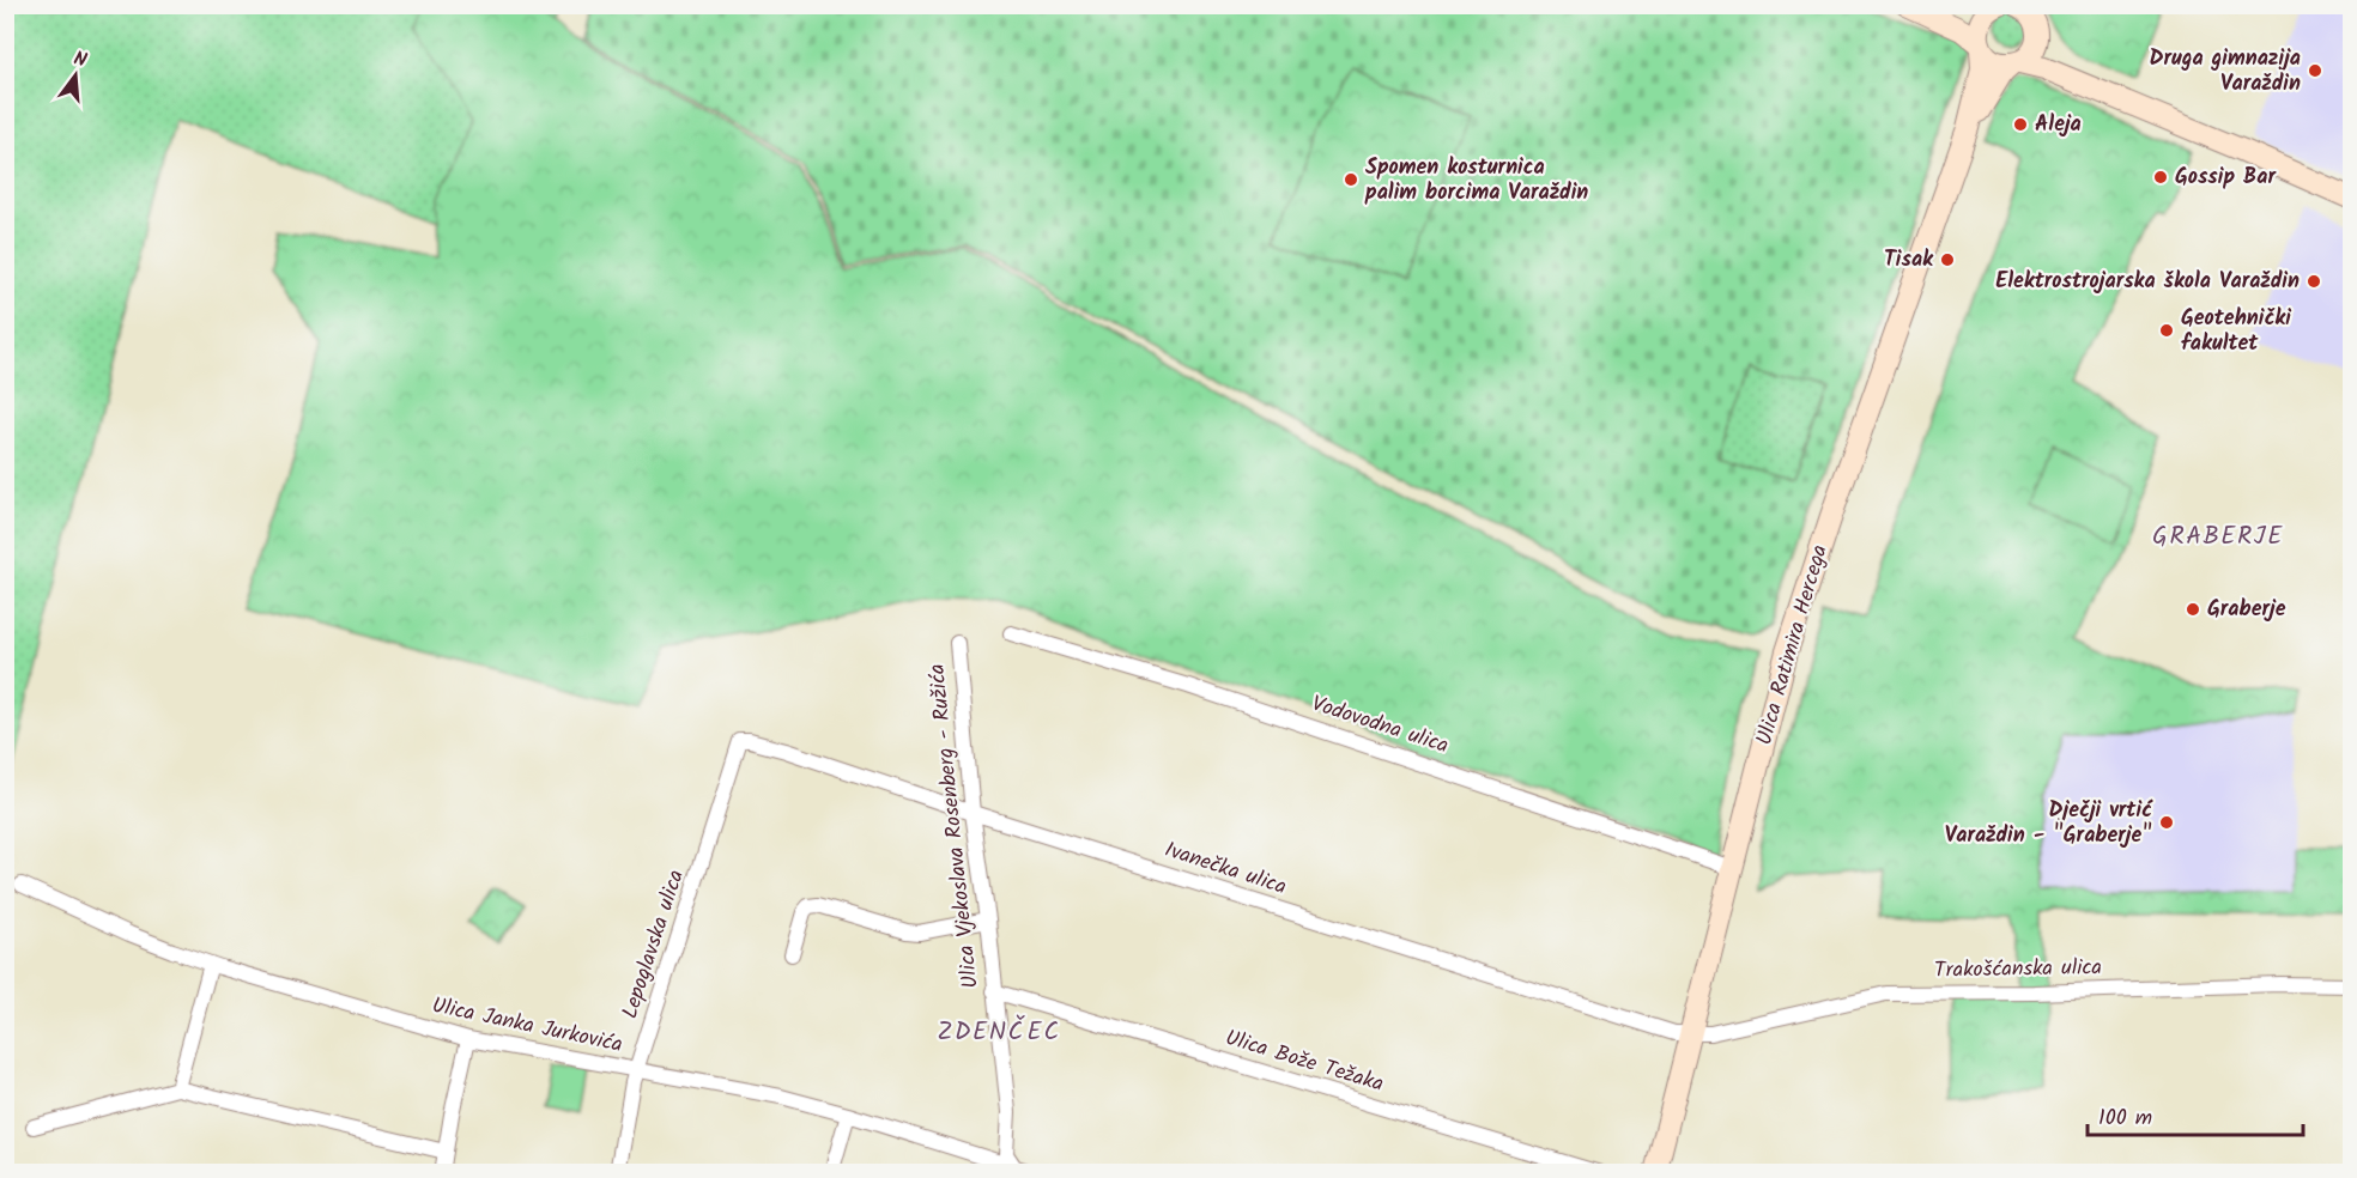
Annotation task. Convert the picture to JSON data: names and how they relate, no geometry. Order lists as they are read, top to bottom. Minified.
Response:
{"streets":{"main road":["Ulica Ratimira Hercega"],"street":["Vodovodna ulica","Ulica Vjekoslava Rosenberg - Ružića","Ivanečka ulica","Lepoglavska ulica","Trakošćanska ulica","Ulica Janka Jurkovića","Ulica Bože Težaka"]},"crossings":[["Ulica Ratimira Hercega","Vodovodna ulica"],["Ulica Ratimira Hercega","Ivanečka ulica"],["Ulica Ratimira Hercega","Trakošćanska ulica"],["Ulica Vjekoslava Rosenberg - Ružića","Ivanečka ulica"],["Ulica Vjekoslava Rosenberg - Ružića","Ulica Janka Jurkovića"],["Ulica Vjekoslava Rosenberg - Ružića","Ulica Bože Težaka"],["Ivanečka ulica","Lepoglavska ulica"],["Ivanečka ulica","Trakošćanska ulica"],["Lepoglavska ulica","Ulica Janka Jurkovića"]],"districts":["GRABERJE","ZDENČEC"],"places":["Druga gimnazija Varaždin","Aleja","Gossip Bar","Spomen kosturnica palim borcima Varaždin","Tisak","Elektrostrojarska škola Varaždin","Geotehnički fakultet","Graberje","Dječji vrtić Varaždin - \"Graberje\""],"scale_bar":"100 m","north":"top"}
